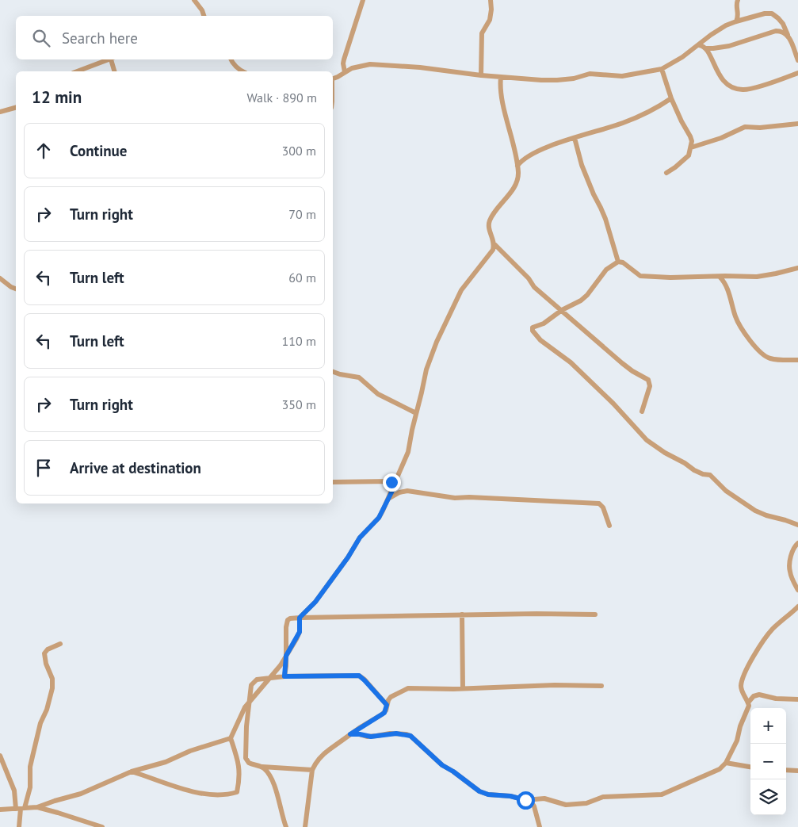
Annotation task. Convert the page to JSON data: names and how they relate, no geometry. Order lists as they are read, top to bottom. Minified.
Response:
{"page":{"search":"Search here","heading":["12 min","Walk · 890 m"],"list":[["Continue","300 m"],["Turn right","70 m"],["Turn left","60 m"],["Turn left","110 m"],["Turn right","350 m"],"Arrive at destination"],"map_buttons":["+","−"]}}
